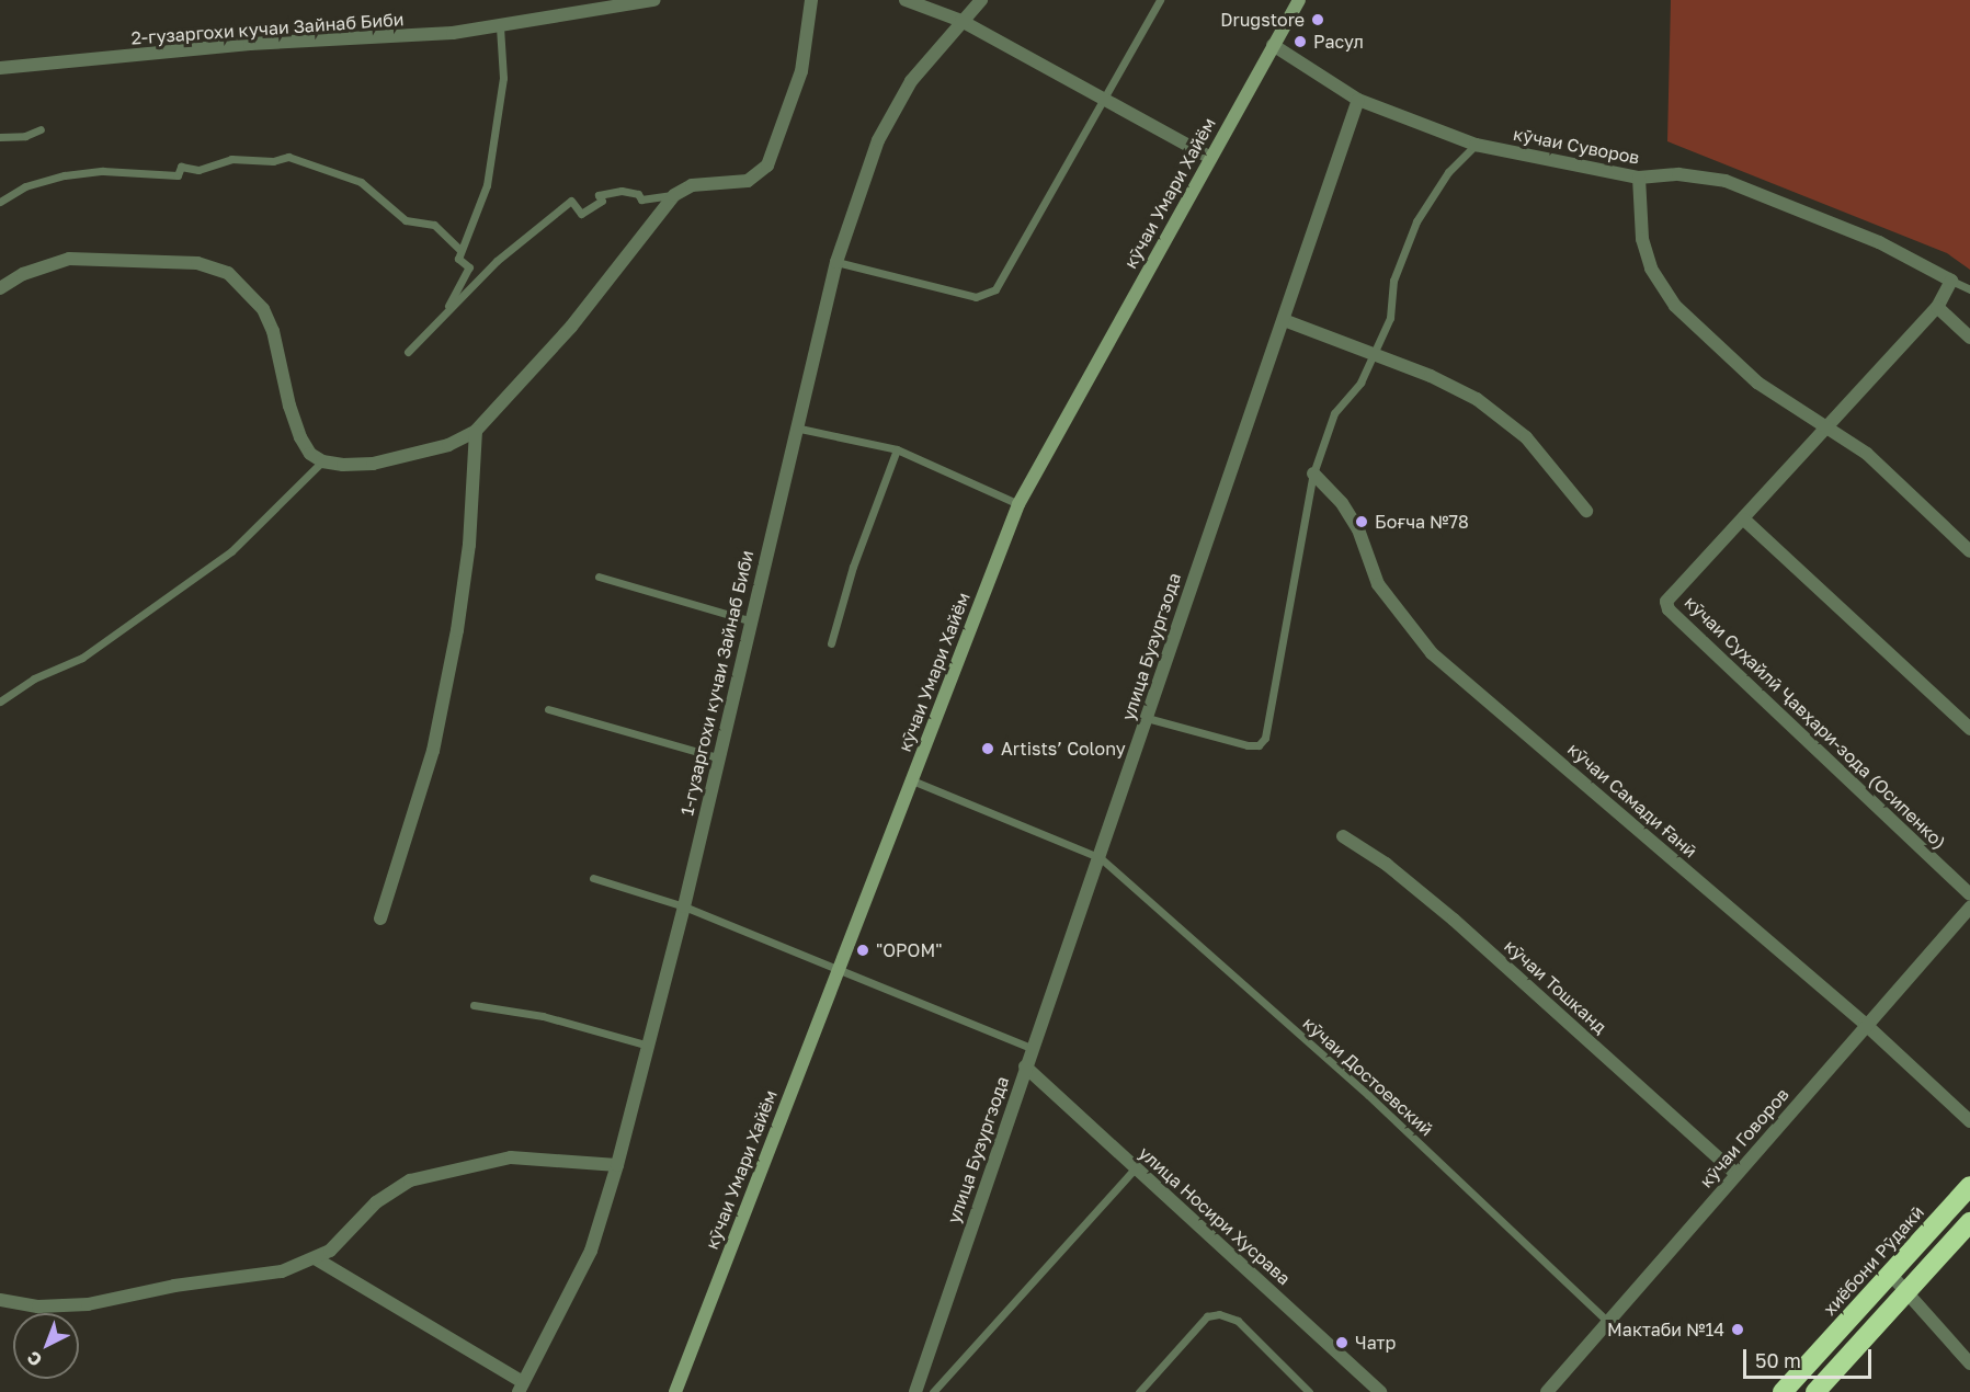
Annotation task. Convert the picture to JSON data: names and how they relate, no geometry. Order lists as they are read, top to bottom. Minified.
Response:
{"streets":{"highway":["хиёбони Рӯдакӣ"],"main road":["кӯчаи Умари Хайём"],"street":["2-гузаргохи кучаи Зайнаб Биби","кӯчаи Суворов","улица Бузургзода","1-гузаргохи кучаи Зайнаб Биби","кӯчаи Суҳайлӣ Ҷавҳари-зода (Осипенко)","кӯчаи Самади Ғанӣ","кӯчаи Тошканд","кӯчаи Говоров","улица Носири Хусрава"],"lane":["кӯчаи Достоевский"]},"crossings":[["кӯчаи Суворов","кӯчаи Умари Хайём"],["кӯчаи Суворов","улица Бузургзода"],["кӯчаи Умари Хайём","кӯчаи Достоевский"],["улица Бузургзода","кӯчаи Достоевский"],["улица Бузургзода","улица Носири Хусрава"],["кӯчаи Самади Ғанӣ","кӯчаи Говоров"],["кӯчаи Тошканд","кӯчаи Говоров"],["кӯчаи Достоевский","кӯчаи Говоров"]],"places":["Drugstore","Расул","Боғча №78","Artists’ Colony","\"OPOM\"","Мактаби №14","Чатр"],"scale_bar":"50 m","north":"bottom left"}
